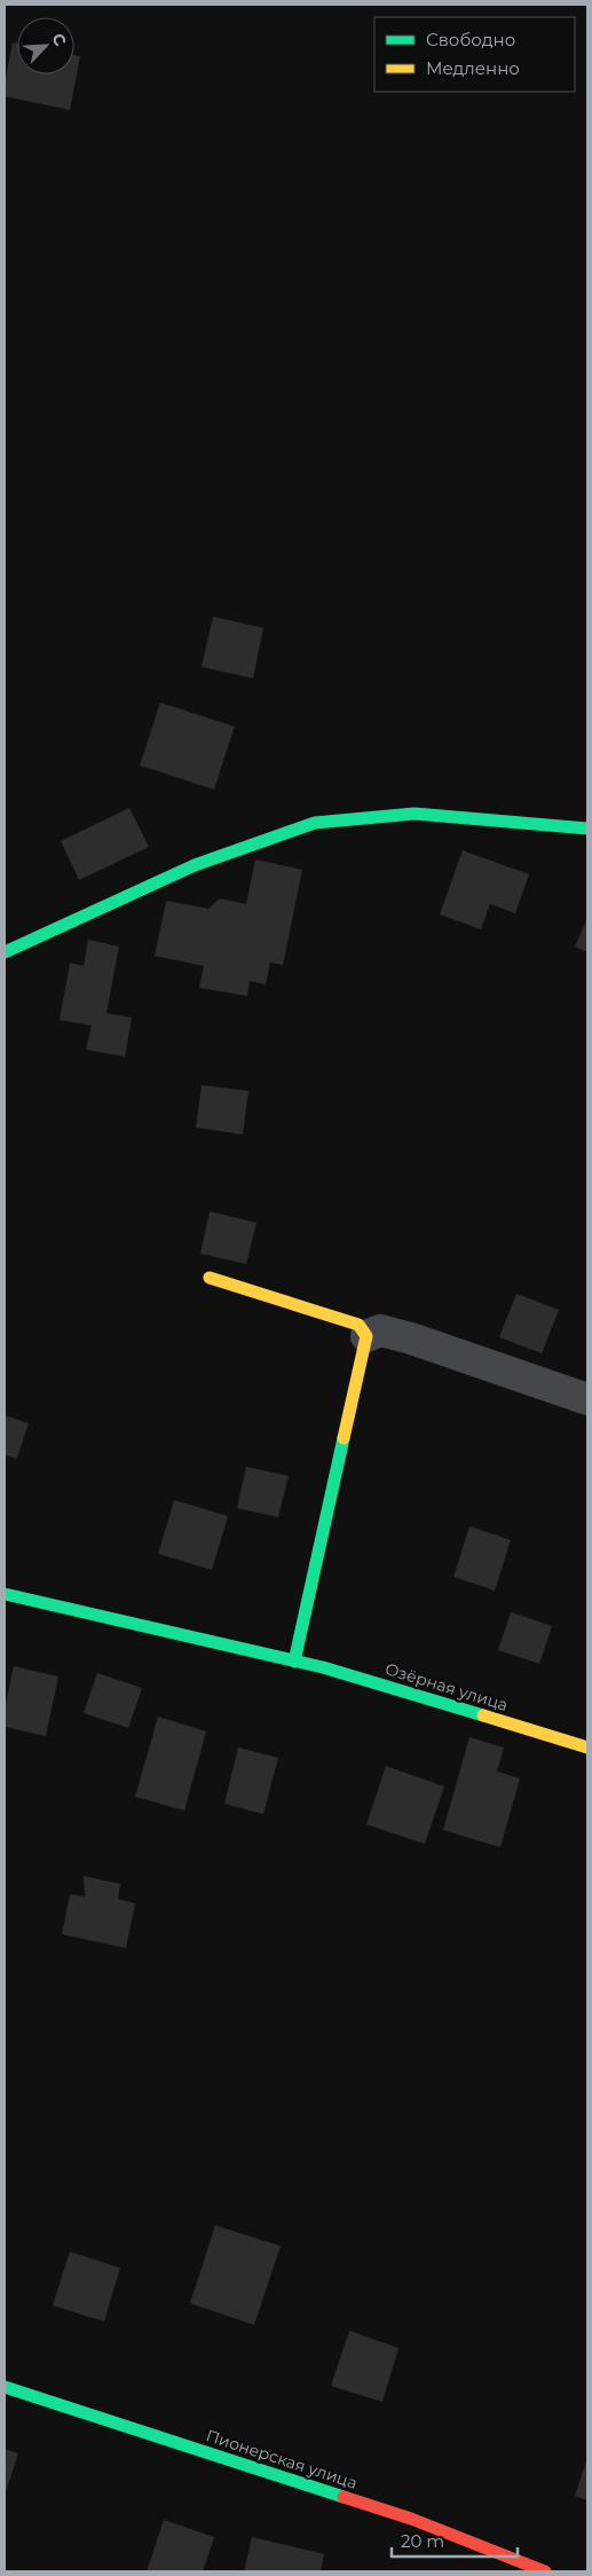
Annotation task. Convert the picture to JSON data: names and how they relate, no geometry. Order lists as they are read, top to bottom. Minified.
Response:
{"streets":{"street":["Озёрная улица","Пионерская улица"]},"legend":["Свободно","Медленно"],"scale_bar":"20 m","north":"top right"}
